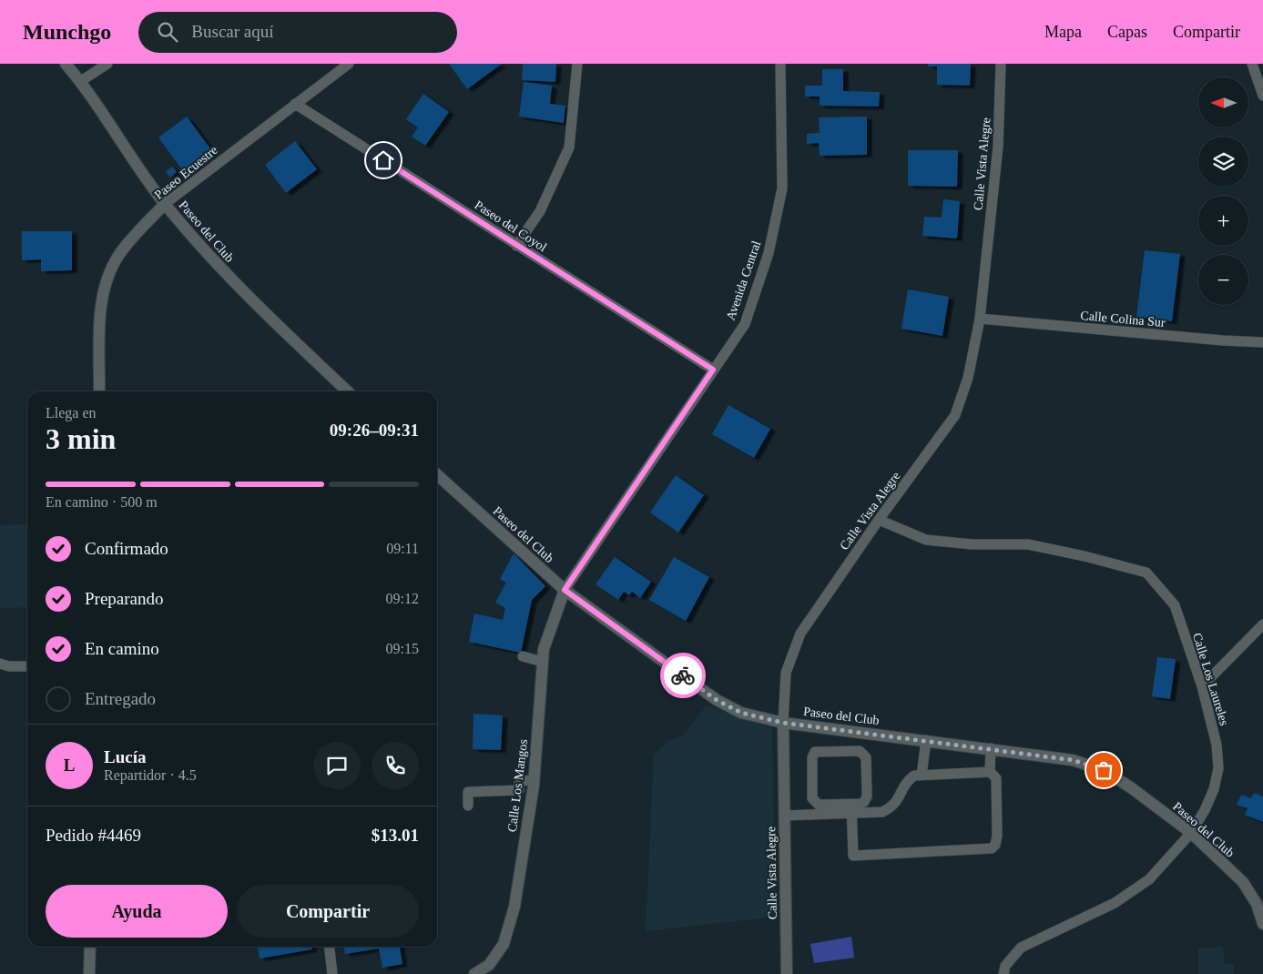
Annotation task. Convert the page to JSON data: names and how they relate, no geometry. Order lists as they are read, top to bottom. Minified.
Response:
{"streets":{"street":["Calle Vista Alegre","Paseo Ecuestre","Paseo del Coyol","Paseo del Club","Avenida Central","Calle Colina Sur","Calle Los Laureles","Calle Los Mangos"]},"crossings":[["Calle Vista Alegre","Paseo del Club"],["Calle Vista Alegre","Calle Colina Sur"],["Calle Vista Alegre","Calle Los Laureles"],["Paseo Ecuestre","Paseo del Coyol"],["Paseo Ecuestre","Paseo del Club"],["Paseo del Coyol","Avenida Central"],["Paseo del Club","Avenida Central"],["Paseo del Club","Calle Los Laureles"],["Paseo del Club","Calle Los Mangos"],["Avenida Central","Calle Los Mangos"]],"north":"left","page":{"header":"Munchgo","search":"Buscar aquí","nav":["Mapa","Capas","Compartir"],"map_buttons":["+","−"],"heading":["3 min","Llega en","09:26–09:31"],"panel":["Lucía","Repartidor · 4.5","Pedido #4469","$13.01"],"bar":"En camino · 500 m","list":[["Confirmado","09:11"],["Preparando","09:12"],["En camino","09:15"],"Entregado"],"round":"L","buttons":["Ayuda","Compartir"]}}
